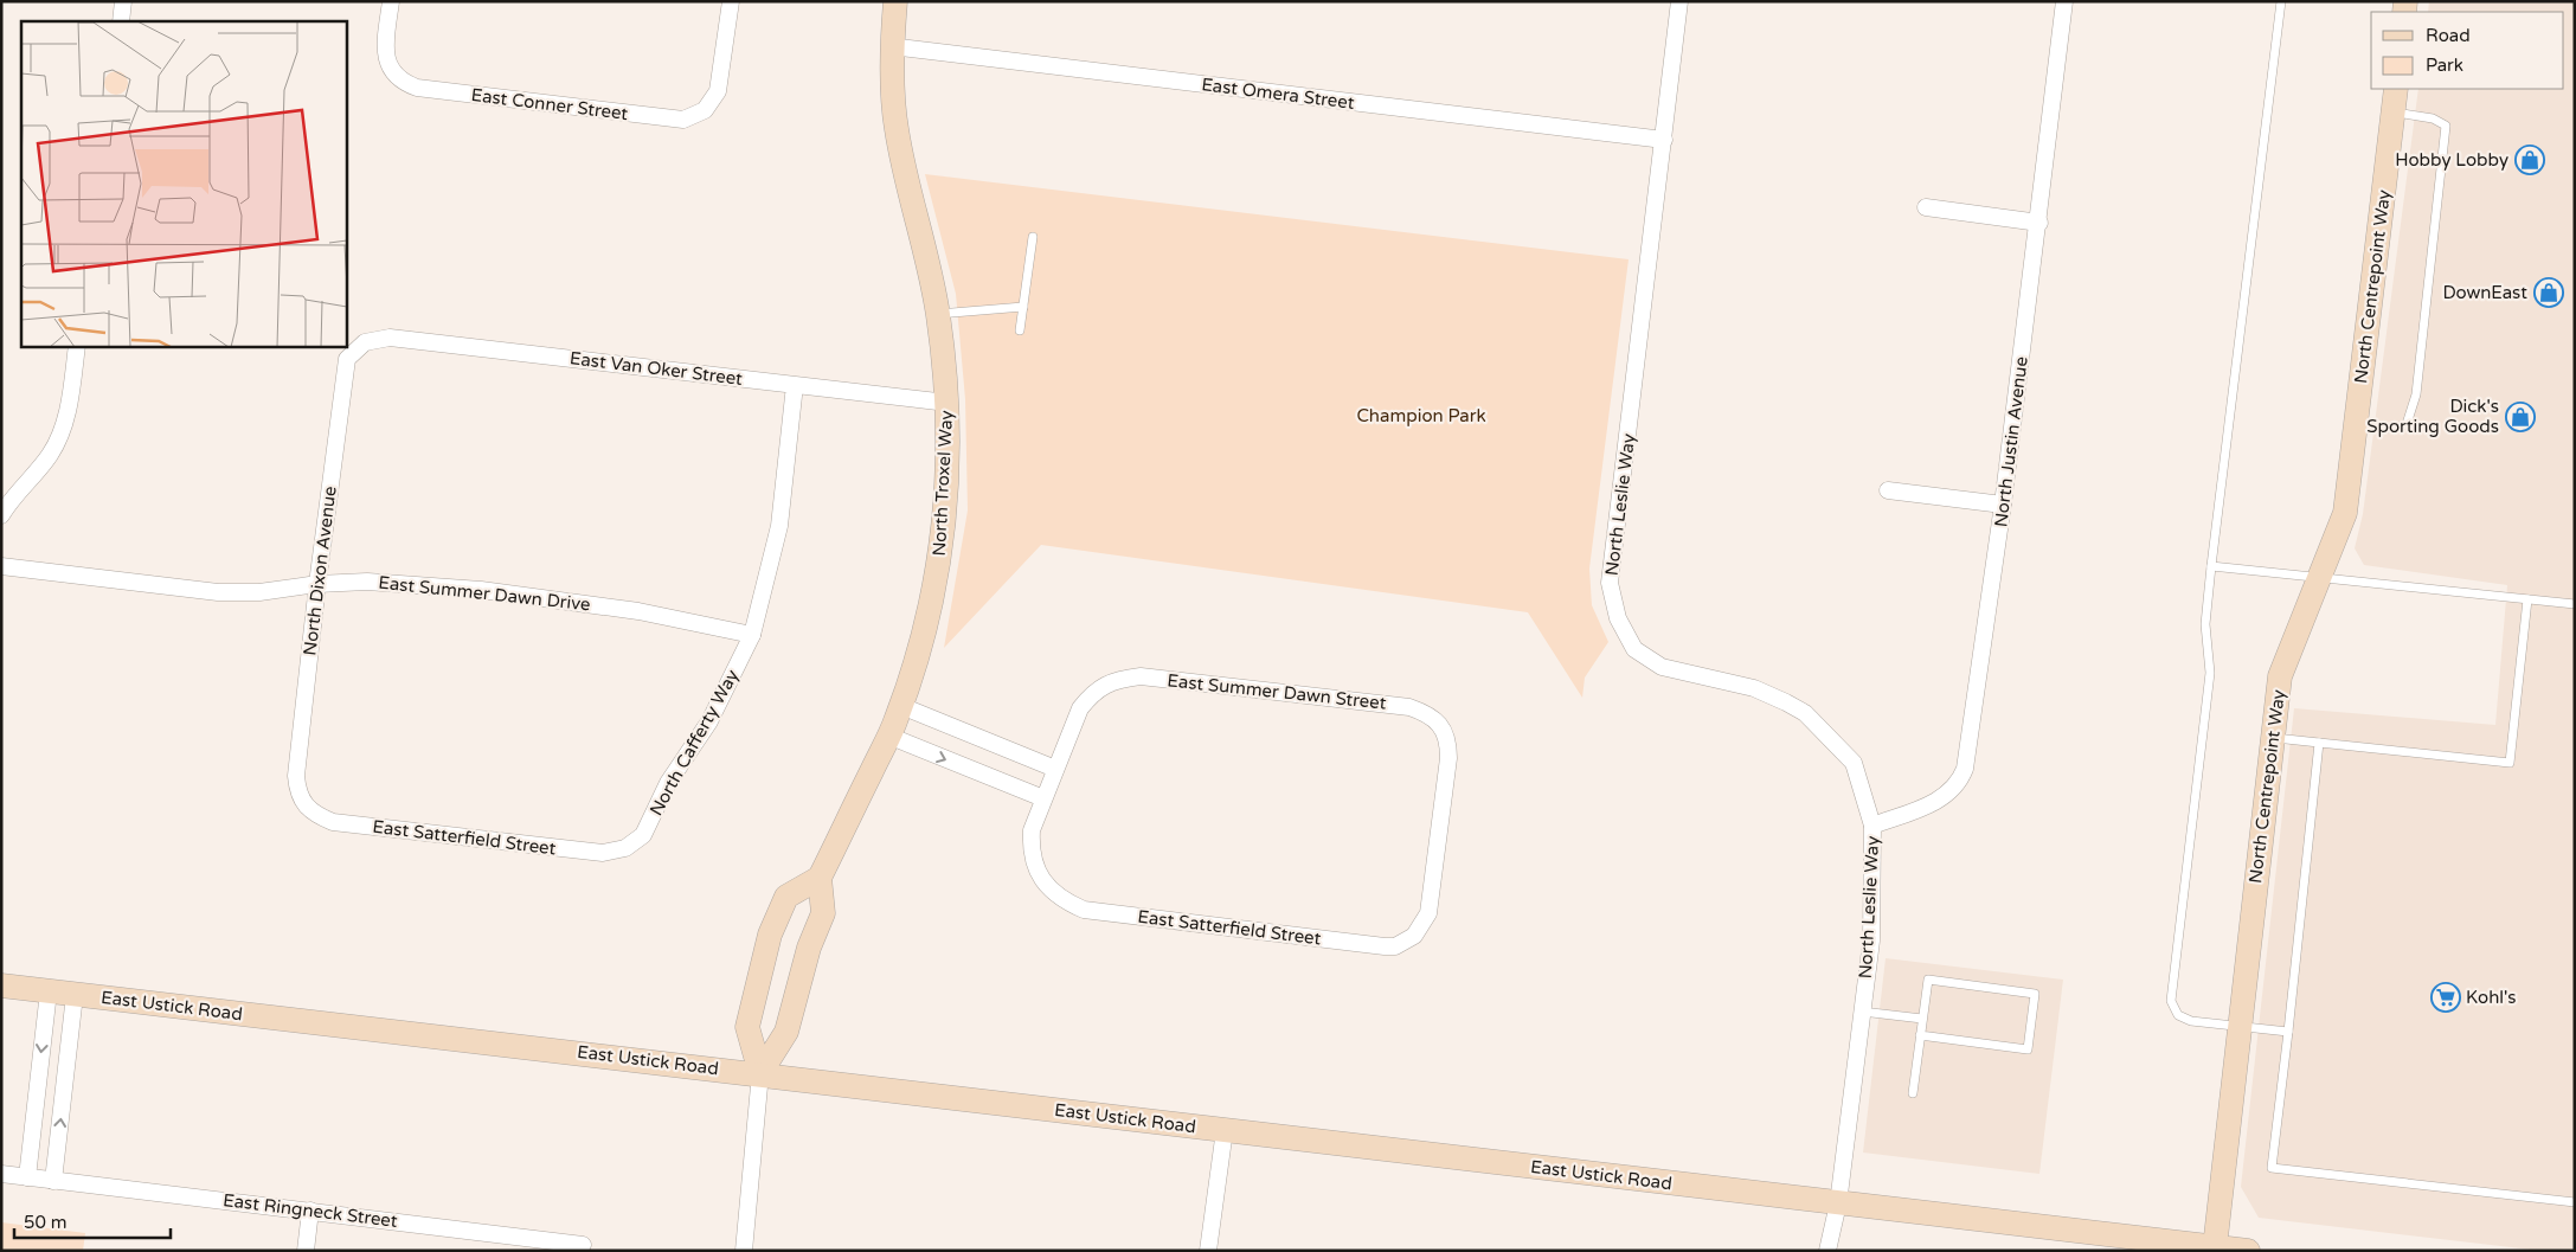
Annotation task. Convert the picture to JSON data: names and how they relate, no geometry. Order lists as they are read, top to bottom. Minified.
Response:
{"streets":{"street":["East Omera Street","East Conner Street","North Centrepoint Way","East Van Oker Street","North Justin Avenue","North Troxel Way","North Leslie Way","North Dixon Avenue","East Summer Dawn Drive","East Summer Dawn Street","North Cafferty Way","East Satterfield Street","East Ustick Road","East Ringneck Street"]},"crossings":[["East Omera Street","North Troxel Way"],["East Omera Street","North Leslie Way"],["North Centrepoint Way","East Ustick Road"],["East Van Oker Street","North Troxel Way"],["East Van Oker Street","North Dixon Avenue"],["East Van Oker Street","North Cafferty Way"],["North Justin Avenue","North Leslie Way"],["North Leslie Way","East Ustick Road"],["North Dixon Avenue","East Summer Dawn Drive"],["North Dixon Avenue","East Satterfield Street"],["East Summer Dawn Drive","North Cafferty Way"],["East Summer Dawn Street","East Satterfield Street"],["North Cafferty Way","East Satterfield Street"]],"parks":["Champion Park"],"places":{"shop":["Hobby Lobby","DownEast","Dick's Sporting Goods"],"supermarket":["Kohl's"]},"legend":["Road","Park"],"scale_bar":"50 m"}
